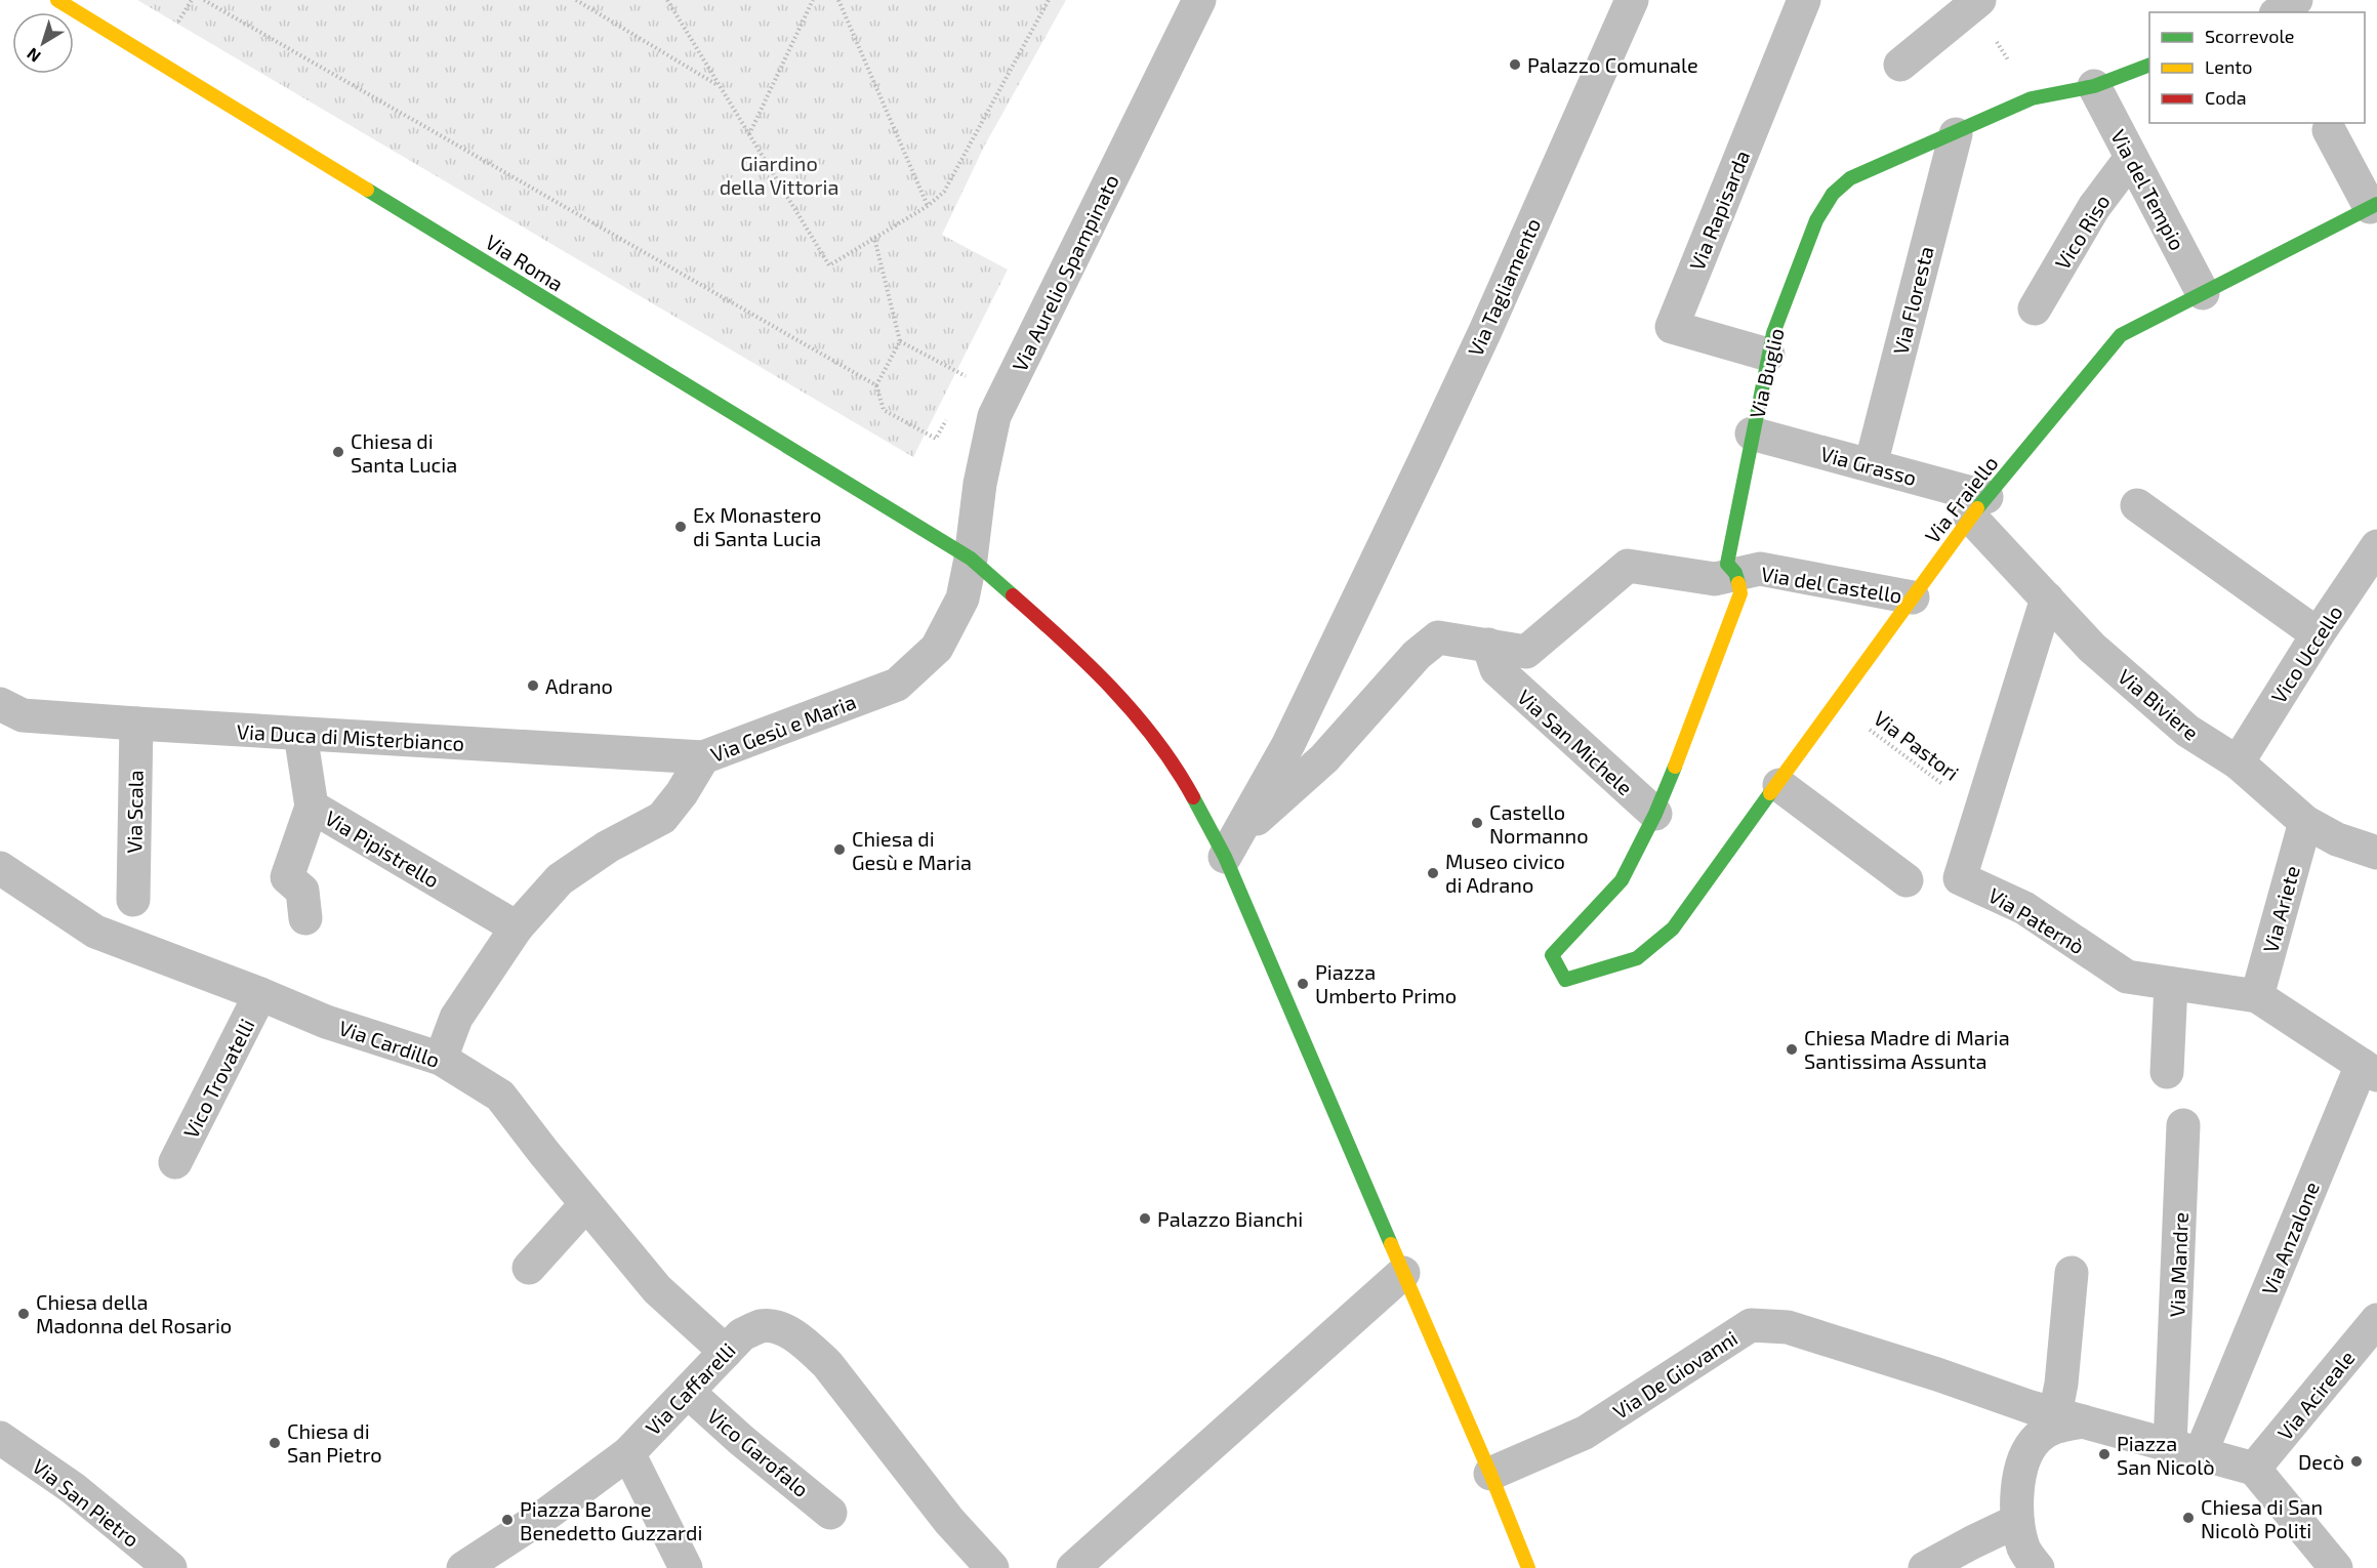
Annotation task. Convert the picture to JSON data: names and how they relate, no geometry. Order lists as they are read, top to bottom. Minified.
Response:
{"streets":{"street":["Via del Tempio","Via Rapisarda","Vico Riso","Via Roma","Via Aurelio Spampinato","Via Tagliamento","Via Floresta","Via Buglio","Via Grasso","Via Fraiello","Via del Castello","Vico Uccello","Via Biviere","Via Gesù e Maria","Via Duca di Misterbianco","Via San Michele","Via Scala","Via Pipistrello","Via Ariete","Via Paternò","Via Cardillo","Vico Trovatelli","Via Anzalone","Via Mandre","Via De Giovanni","Via Caffarelli","Via Acireale","Vico Garofalo","Via San Pietro"],"path":["Via Pastori"]},"crossings":[["Via del Tempio","Vico Riso"],["Via del Tempio","Via Buglio"],["Via del Tempio","Via Fraiello"],["Via Rapisarda","Via Buglio"],["Via Roma","Via Aurelio Spampinato"],["Via Roma","Via Tagliamento"],["Via Roma","Via Gesù e Maria"],["Via Roma","Via De Giovanni"],["Via Aurelio Spampinato","Via Gesù e Maria"],["Via Floresta","Via Buglio"],["Via Floresta","Via Grasso"],["Via Buglio","Via Grasso"],["Via Buglio","Via Fraiello"],["Via Buglio","Via del Castello"],["Via Buglio","Via San Michele"],["Via Grasso","Via Fraiello"],["Via Grasso","Via Biviere"],["Via Fraiello","Via del Castello"],["Via Fraiello","Via Biviere"],["Via Fraiello","Via Pastori"],["Via del Castello","Via San Michele"],["Vico Uccello","Via Biviere"],["Via Biviere","Via Ariete"],["Via Biviere","Via Paternò"],["Via Gesù e Maria","Via Duca di Misterbianco"],["Via Gesù e Maria","Via Pipistrello"],["Via Gesù e Maria","Via Cardillo"],["Via Duca di Misterbianco","Via Scala"],["Via Duca di Misterbianco","Via Pipistrello"],["Via Pastori","Via Paternò"],["Via Ariete","Via Paternò"],["Via Paternò","Via Anzalone"],["Via Cardillo","Vico Trovatelli"],["Via Cardillo","Via Caffarelli"],["Via Anzalone","Via Mandre"],["Via Anzalone","Via De Giovanni"],["Via Mandre","Via De Giovanni"],["Via De Giovanni","Via Acireale"],["Via Caffarelli","Vico Garofalo"]],"parks":["Giardino della Vittoria"],"places":["Palazzo Comunale","Chiesa di Santa Lucia","Ex Monastero di Santa Lucia","Adrano","Castello Normanno","Chiesa di Gesù e Maria","Museo civico di Adrano","Piazza Umberto Primo","Chiesa Madre di Maria Santissima Assunta","Palazzo Bianchi","Chiesa della Madonna del Rosario","Chiesa di San Pietro","Piazza San Nicolò","Decò","Chiesa di San Nicolò Politi","Piazza Barone Benedetto Guzzardi"],"legend":["Scorrevole","Lento","Coda"],"north":"bottom left"}
